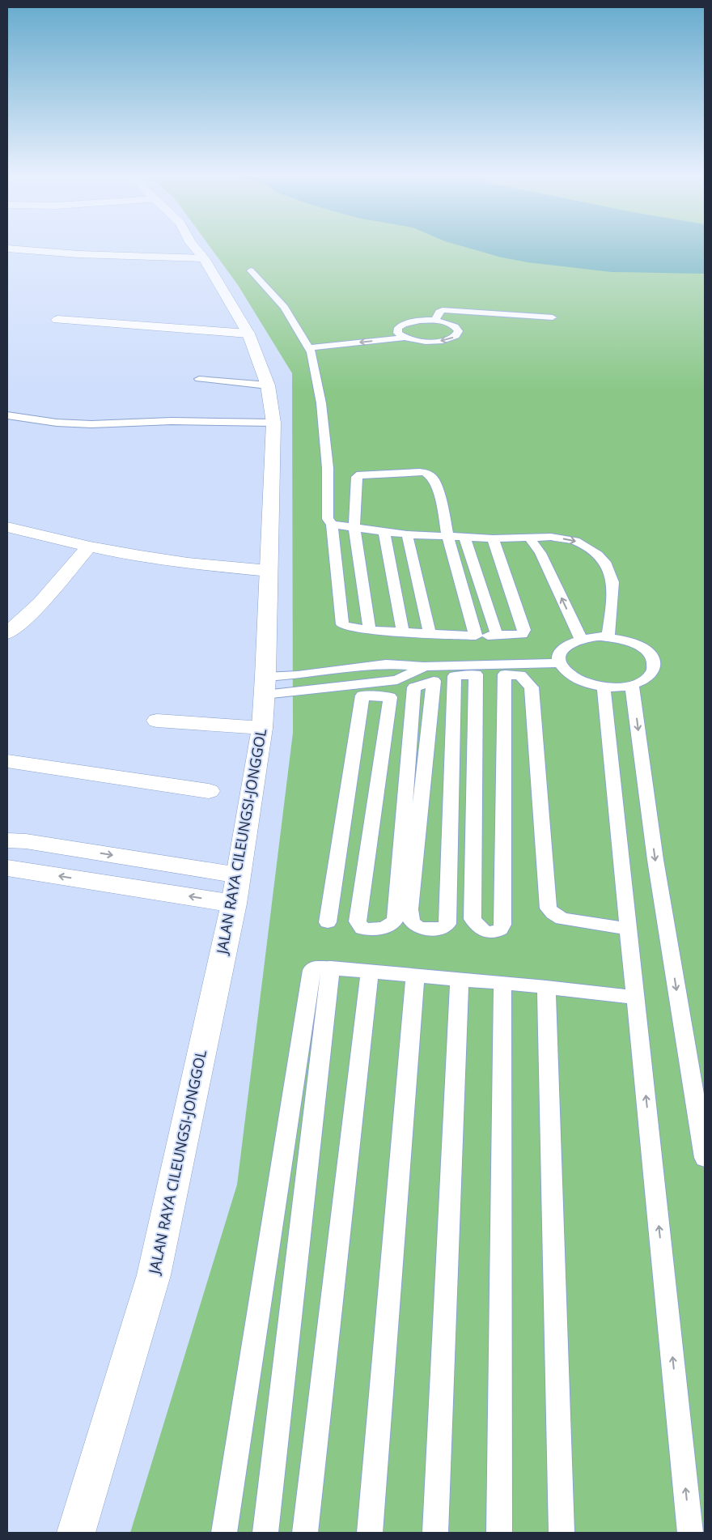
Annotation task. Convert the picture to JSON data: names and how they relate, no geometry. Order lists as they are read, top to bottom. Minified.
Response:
{"streets":{"main road":["JALAN RAYA CILEUNGSI-JONGGOL"]}}
